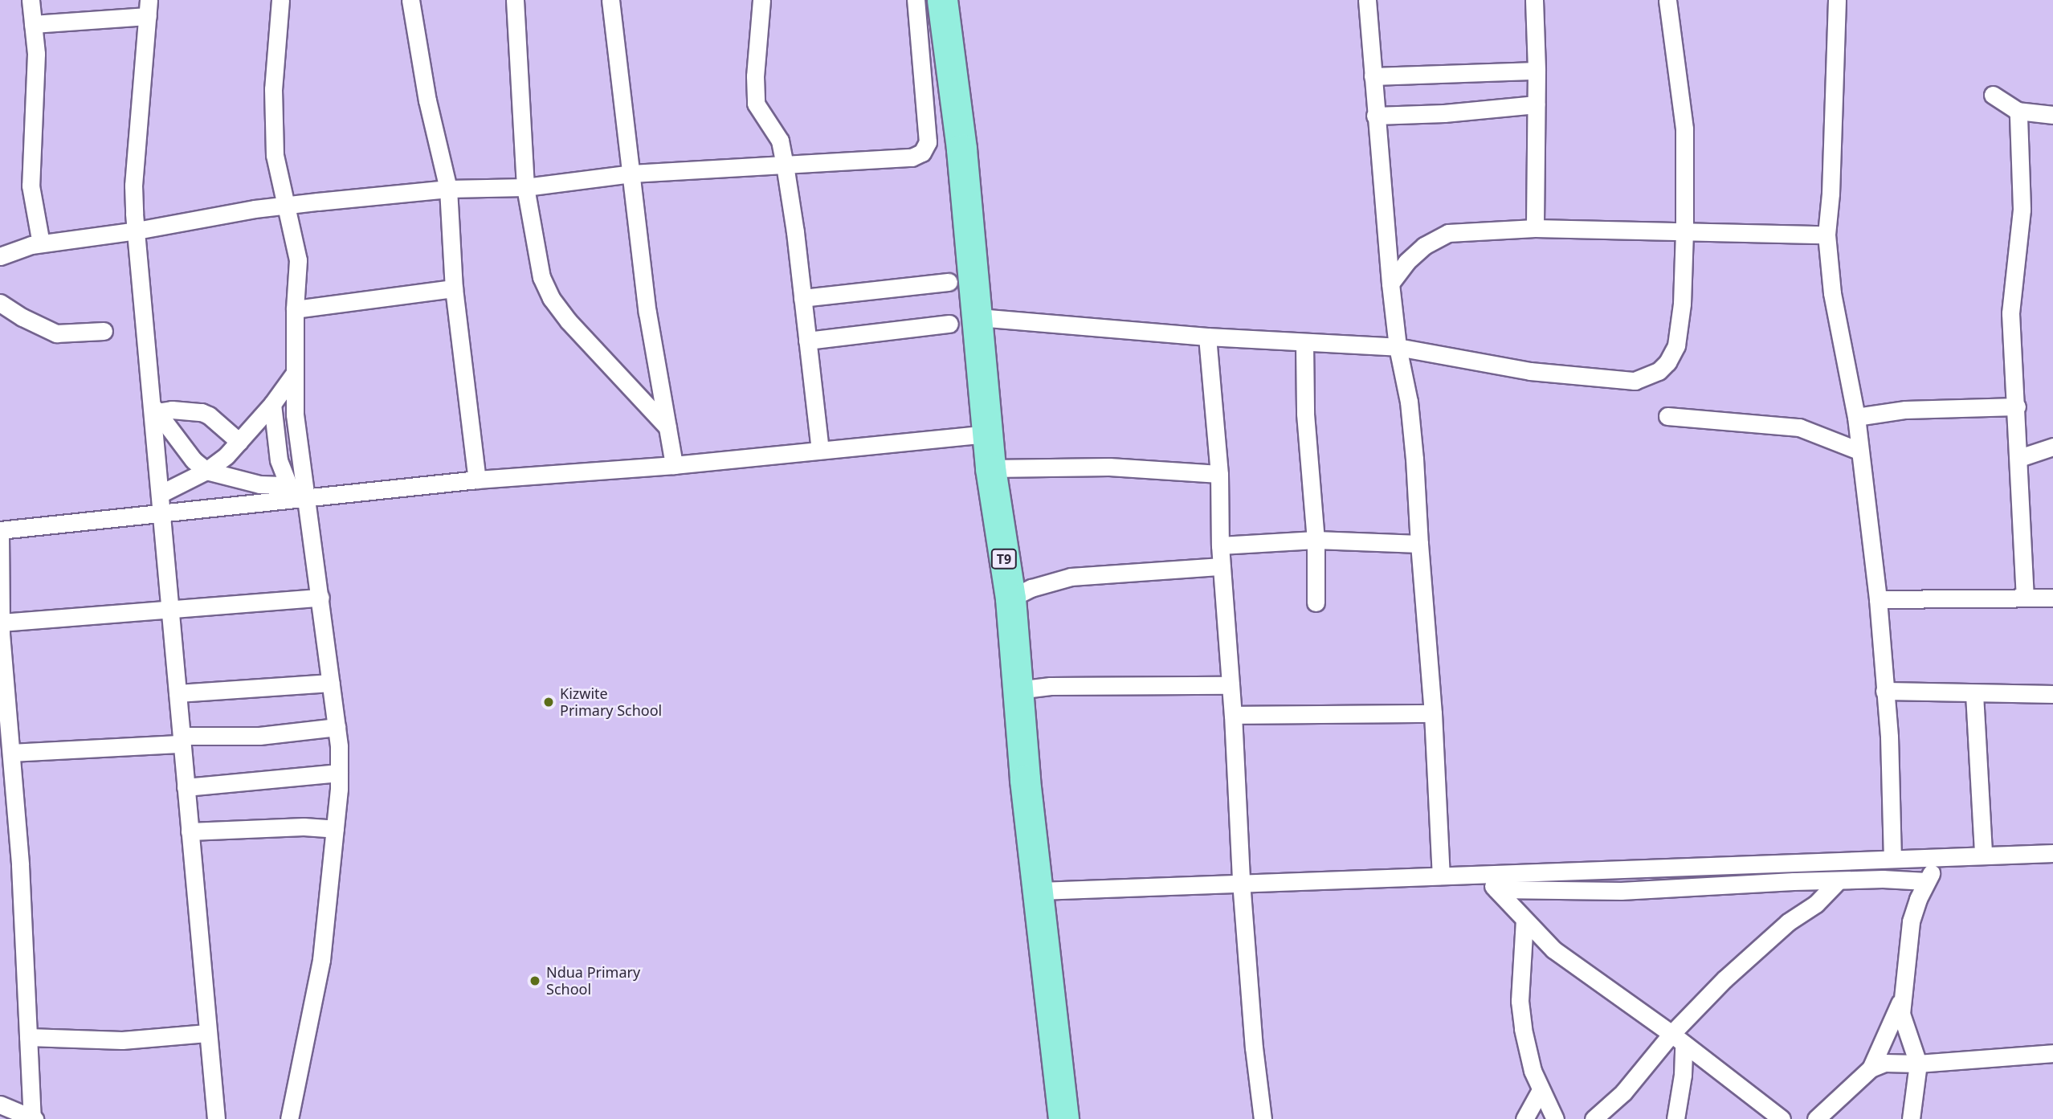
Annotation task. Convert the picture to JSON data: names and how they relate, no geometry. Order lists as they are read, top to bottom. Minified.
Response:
{"streets":{"highway":["T9"]},"places":["Kizwite Primary School","Ndua Primary School"]}
